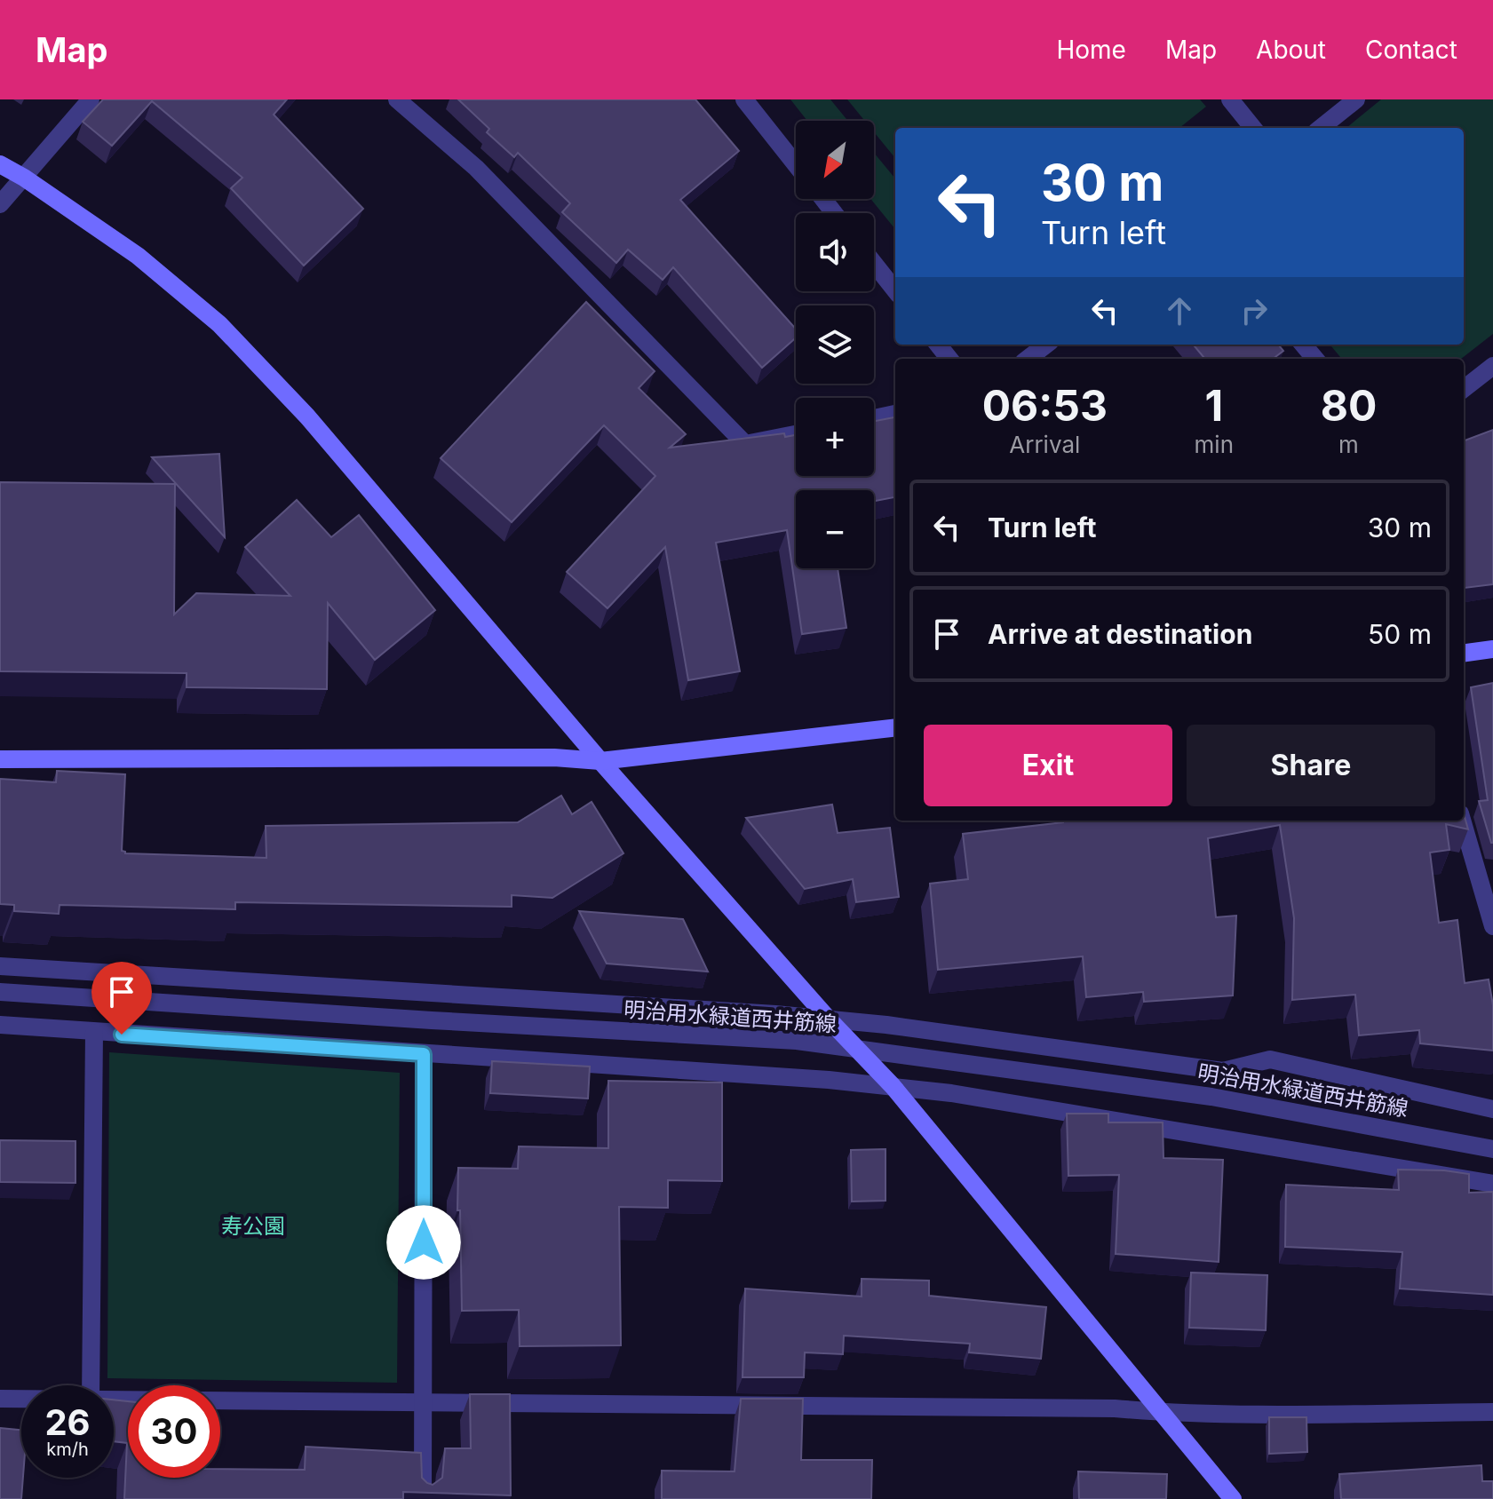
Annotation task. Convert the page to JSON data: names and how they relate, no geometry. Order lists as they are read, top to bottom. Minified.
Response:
{"streets":{"street":["明治用水緑道西井筋線"]},"parks":["寿公園"],"north":"bottom left","page":{"header":"Map","nav":["Home","Map","About","Contact"],"map_buttons":["+","−"],"turn":["30 m","Turn left"],"eta":["06:53","Arrival","1","min","80","m"],"list":[{"name":"Turn left","value":"30 m"},{"name":"Arrive at destination","value":"50 m"}],"buttons":["Exit","Share"],"speed":"26 km/h","limit":"30"}}
